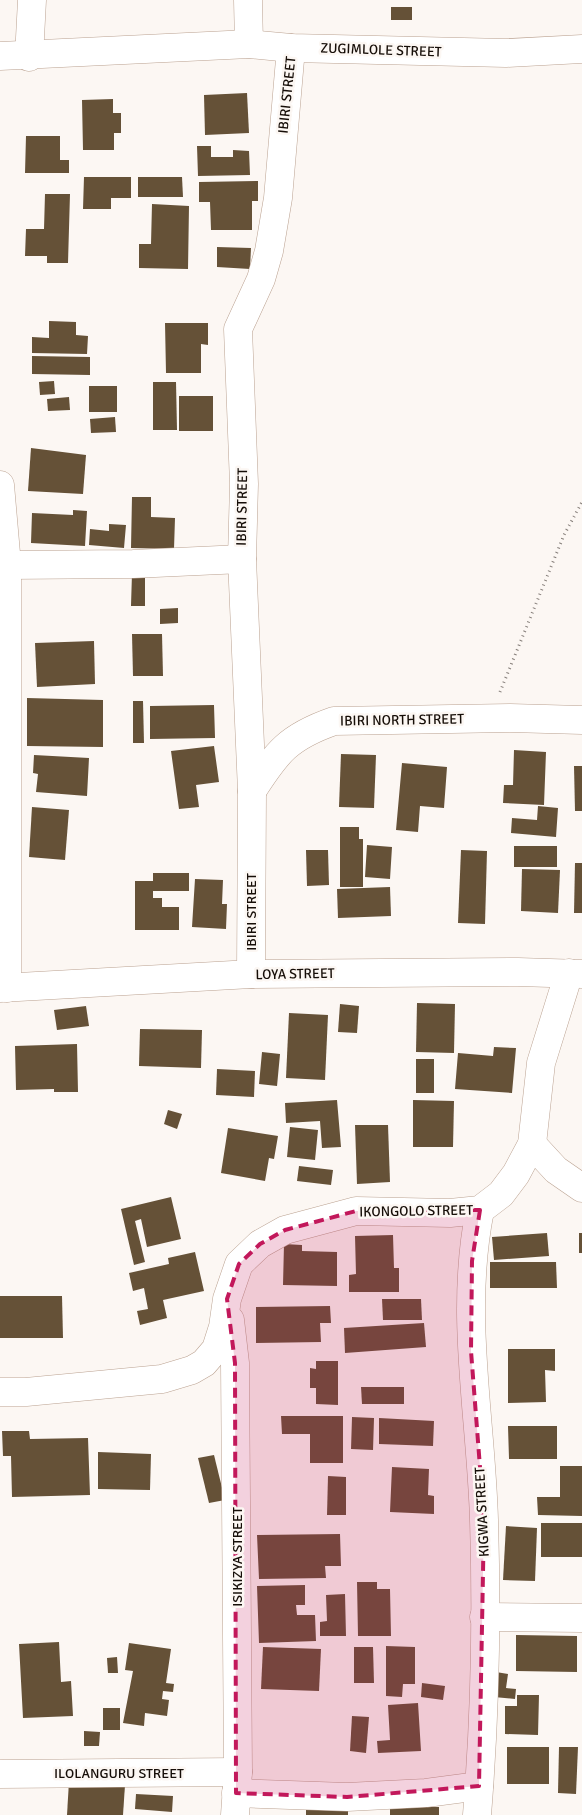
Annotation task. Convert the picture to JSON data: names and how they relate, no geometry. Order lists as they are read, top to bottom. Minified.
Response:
{"streets":{"street":["ZUGIMLOLE STREET","IBIRI STREET","IBIRI NORTH STREET","LOYA STREET","IKONGOLO STREET","KIGWA STREET","ISIKIZYA STREET","ILOLANGURU STREET"]},"crossings":[["ZUGIMLOLE STREET","IBIRI STREET"],["IBIRI STREET","IBIRI NORTH STREET"],["IBIRI STREET","LOYA STREET"],["LOYA STREET","IKONGOLO STREET"],["IKONGOLO STREET","KIGWA STREET"],["IKONGOLO STREET","ISIKIZYA STREET"],["KIGWA STREET","ILOLANGURU STREET"],["ISIKIZYA STREET","ILOLANGURU STREET"]]}
